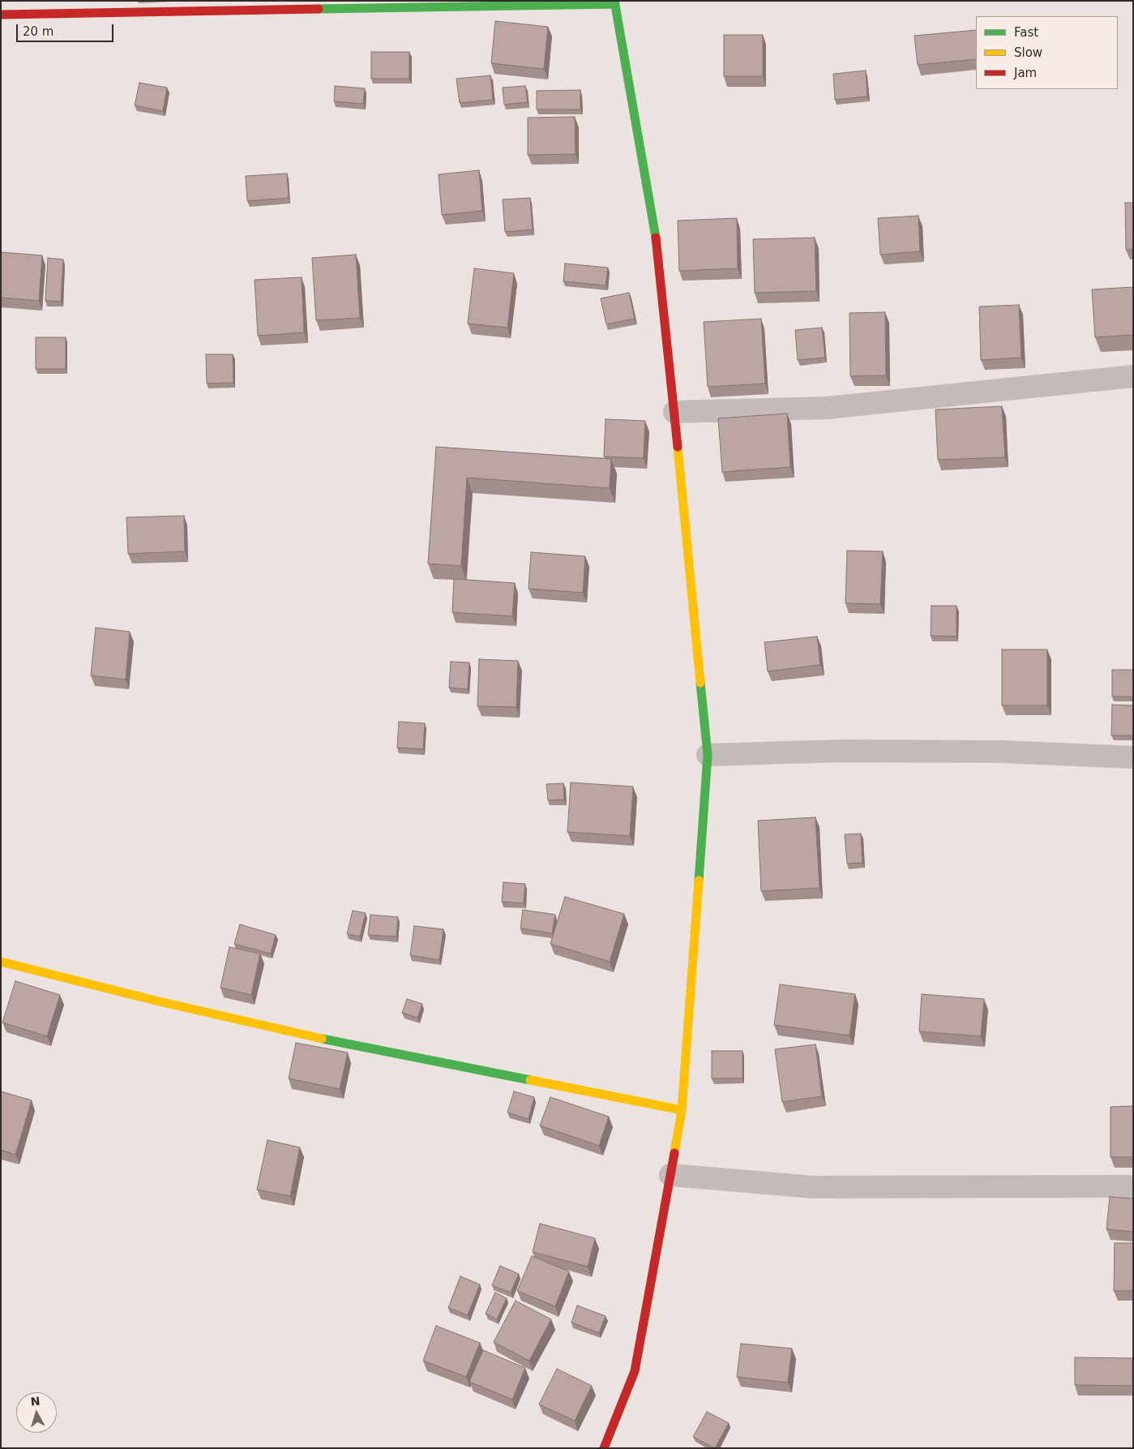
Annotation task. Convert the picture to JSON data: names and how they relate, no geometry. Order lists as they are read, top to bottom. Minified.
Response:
{"legend":["Fast","Slow","Jam"],"scale_bar":"20 m","north":"top"}
